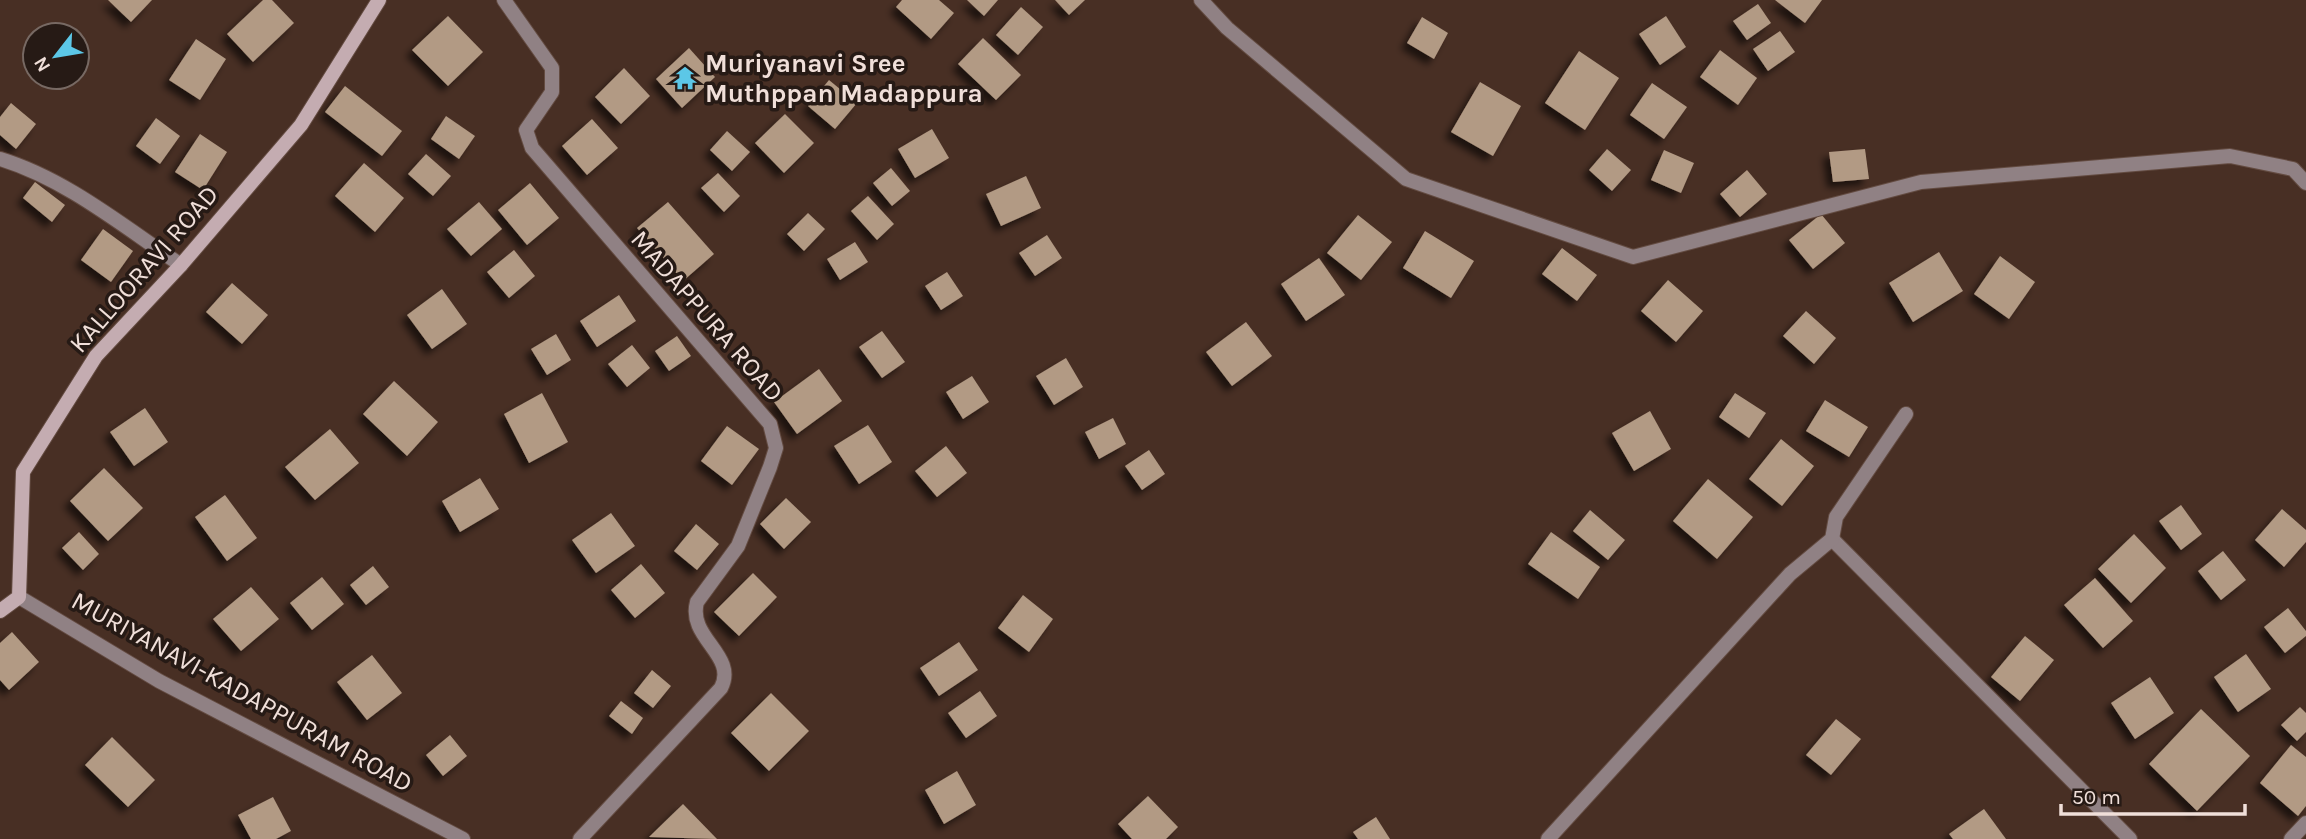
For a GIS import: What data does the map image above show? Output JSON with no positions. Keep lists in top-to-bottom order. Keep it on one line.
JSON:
{"streets":{"main road":["KALLOORAVI ROAD"],"street":["MADAPPURA ROAD","MURIYANAVI-KADAPPURAM ROAD"]},"crossings":[["KALLOORAVI ROAD","MURIYANAVI-KADAPPURAM ROAD"]],"places":{"temple":["Muriyanavi Sree Muthppan Madappura"]},"scale_bar":"50 m","north":"bottom left"}
